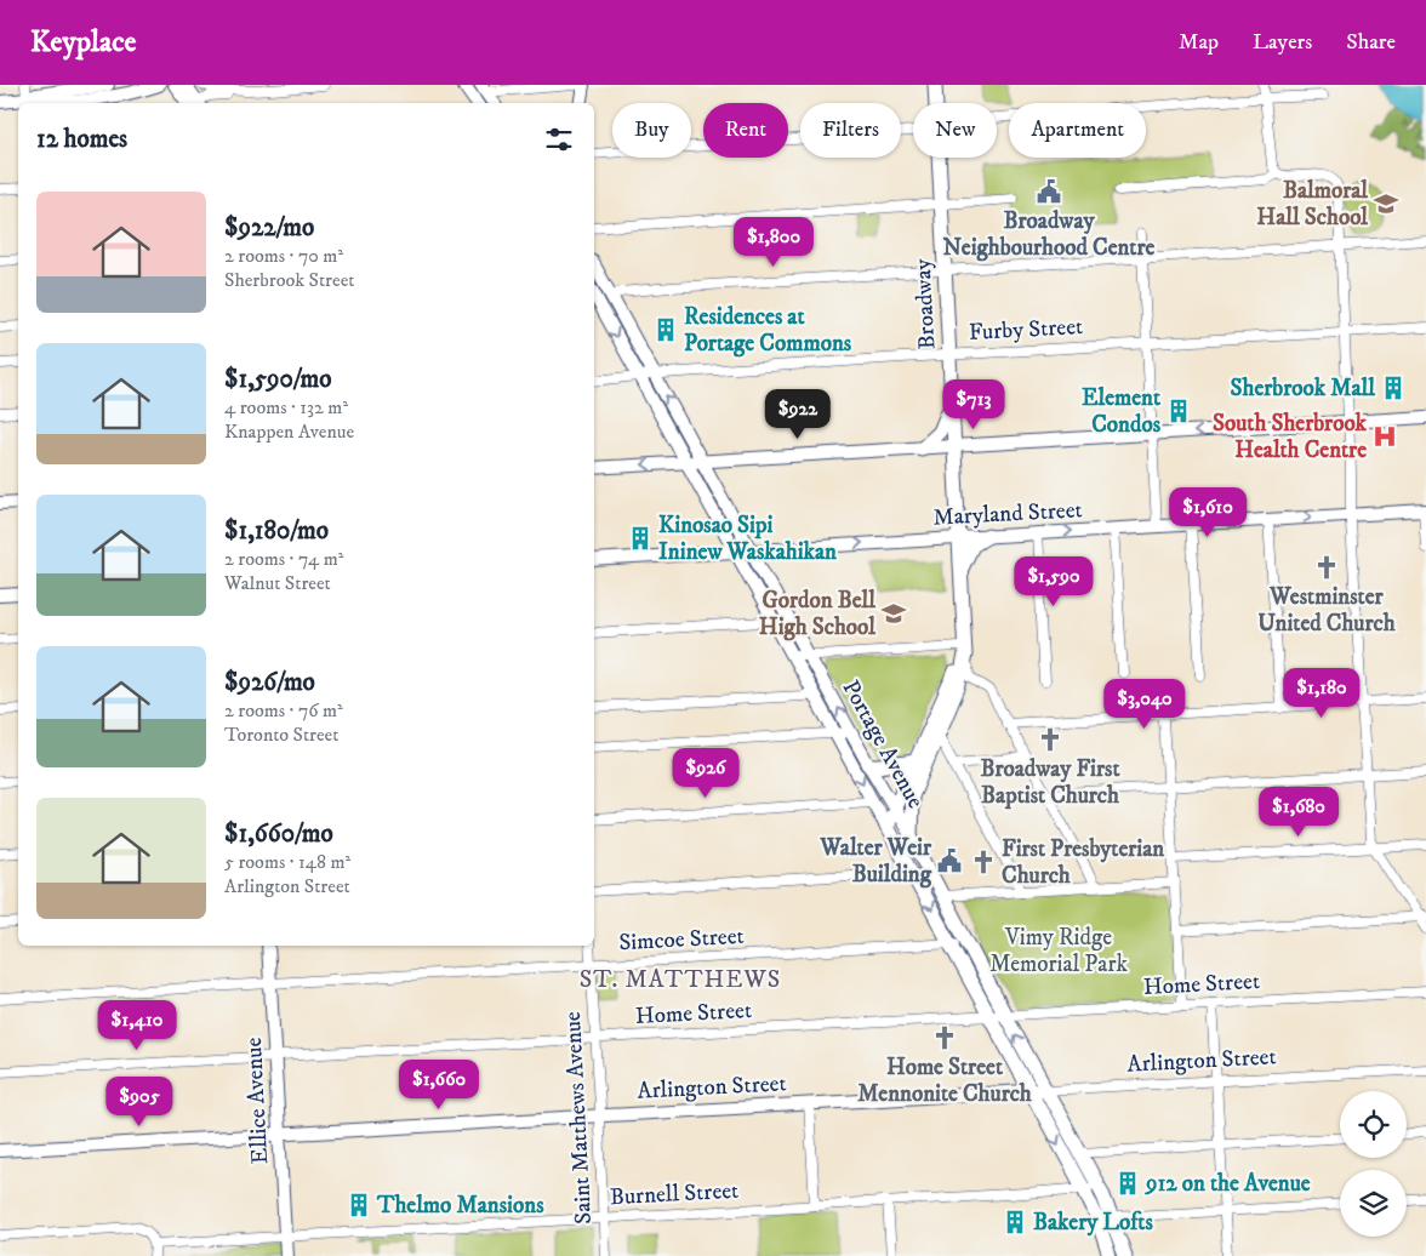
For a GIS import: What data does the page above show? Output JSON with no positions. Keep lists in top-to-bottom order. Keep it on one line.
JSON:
{"streets":{"highway":["Broadway","Portage Avenue"],"main road":["Maryland Street","Arlington Street","Ellice Avenue"],"street":["Furby Street","Simcoe Street","Home Street","Saint Matthews Avenue","Burnell Street"]},"crossings":[["Broadway","Furby Street"],["Broadway","Maryland Street"],["Broadway","Portage Avenue"],["Furby Street","Portage Avenue"],["Maryland Street","Portage Avenue"],["Portage Avenue","Simcoe Street"],["Portage Avenue","Home Street"],["Portage Avenue","Arlington Street"],["Portage Avenue","Burnell Street"],["Simcoe Street","Ellice Avenue"],["Simcoe Street","Saint Matthews Avenue"],["Home Street","Ellice Avenue"],["Home Street","Saint Matthews Avenue"],["Arlington Street","Ellice Avenue"],["Arlington Street","Saint Matthews Avenue"],["Ellice Avenue","Burnell Street"],["Saint Matthews Avenue","Burnell Street"]],"districts":["ST. MATTHEWS"],"parks":["Vimy Ridge Memorial Park"],"places":{"public building":["Broadway Neighbourhood Centre","Walter Weir Building"],"school or university":["Balmoral Hall School","Gordon Bell High School"],"building":["Residences at Portage Commons","Sherbrook Mall","Element Condos","Kinosao Sipi Ininew Waskahikan","912 on the Avenue","Thelmo Mansions","Bakery Lofts"],"hospital":["South Sherbrook Health Centre"],"church":["Westminster United Church","Broadway First Baptist Church","First Presbyterian Church","Home Street Mennonite Church"]},"page":{"header":"Keyplace","nav":["Map","Layers","Share"],"chip":["Buy","Rent","Filters","New","Apartment"],"heading":"12 homes","list":[{"name":"$922/mo","note":"2 rooms · 70 m² · Sherbrook Street"},{"name":"$1,590/mo","note":"4 rooms · 132 m² · Knappen Avenue"},{"name":"$1,180/mo","note":"2 rooms · 74 m² · Walnut Street"},{"name":"$926/mo","note":"2 rooms · 76 m² · Toronto Street"},{"name":"$1,660/mo","note":"5 rooms · 148 m² · Arlington Street"}],"price":["$1,800","$713","$922","$1,610","$1,590","$1,180","$3,040","$926","$1,680","$1,410","$1,660","$905"]}}
